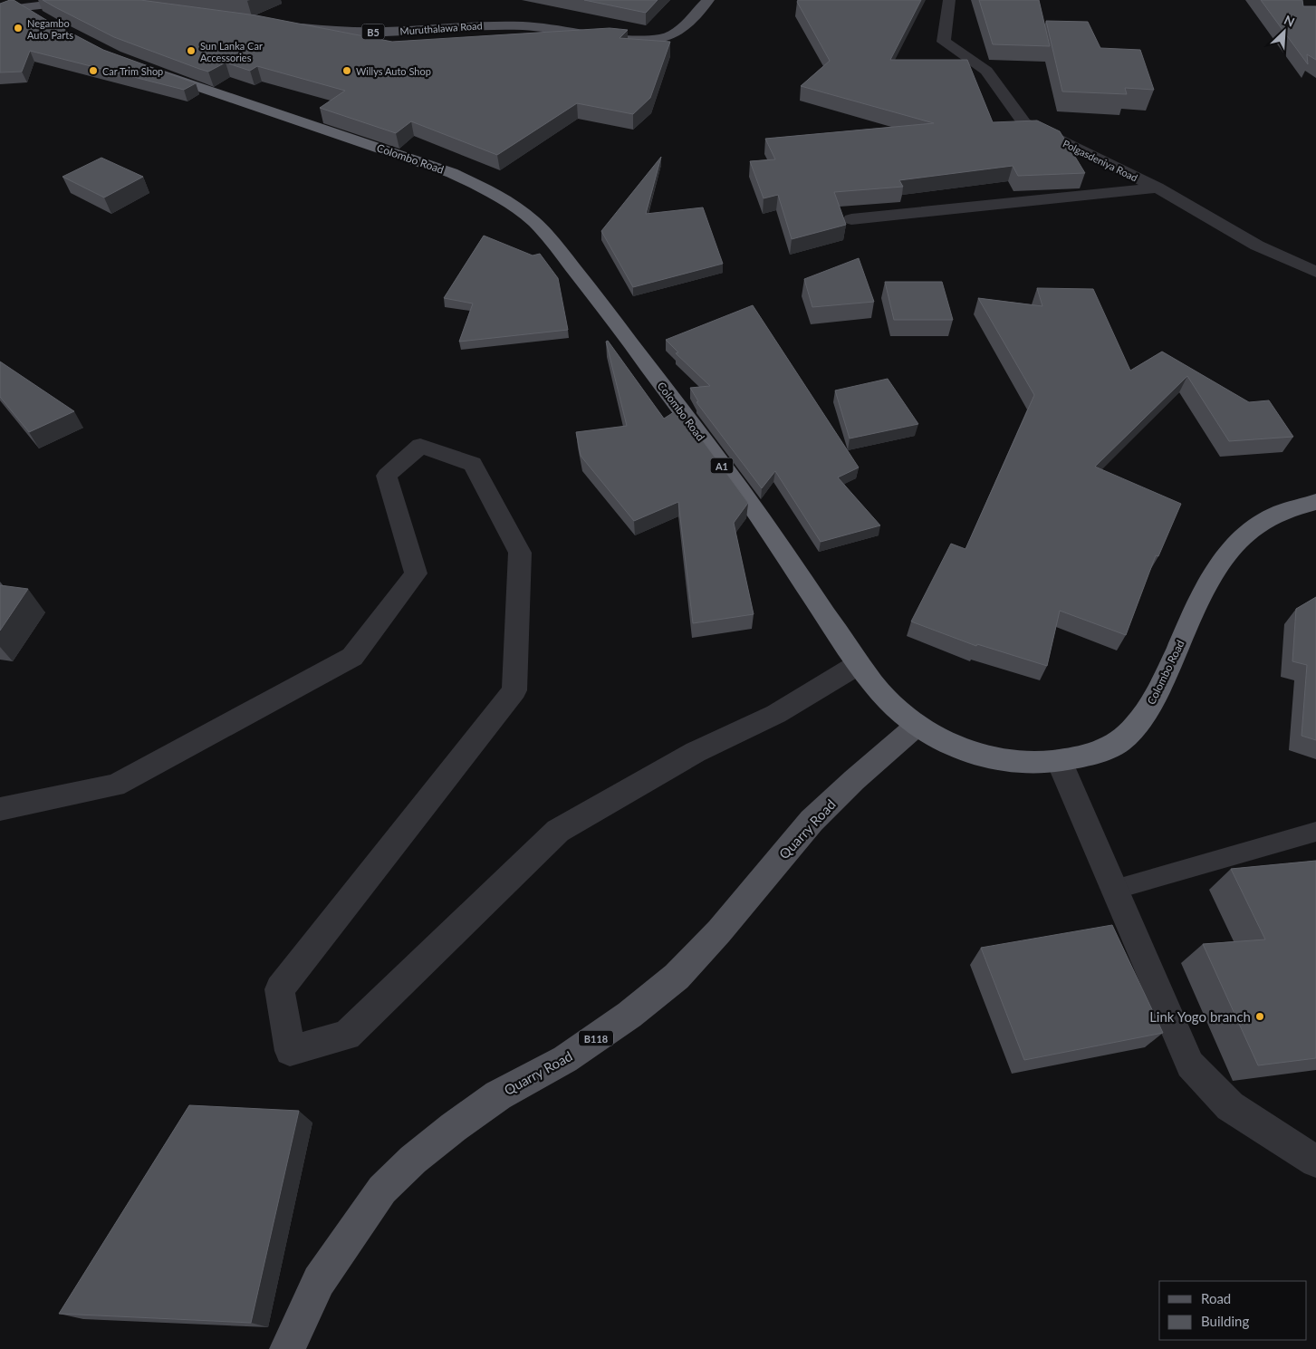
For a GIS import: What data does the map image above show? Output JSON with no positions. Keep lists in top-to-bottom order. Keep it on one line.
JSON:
{"streets":{"highway":["Colombo Road","A1"],"main road":["Muruthalawa Road","B5","Quarry Road","B118"],"street":["Polgasdeniya Road"]},"crossings":[["Colombo Road","Quarry Road"]],"places":["Negambo Auto Parts","Sun Lanka Car Accessories","Car Trim Shop","Willys Auto Shop","Link Yogo branch"],"legend":["Road","Building"],"north":"top right"}
